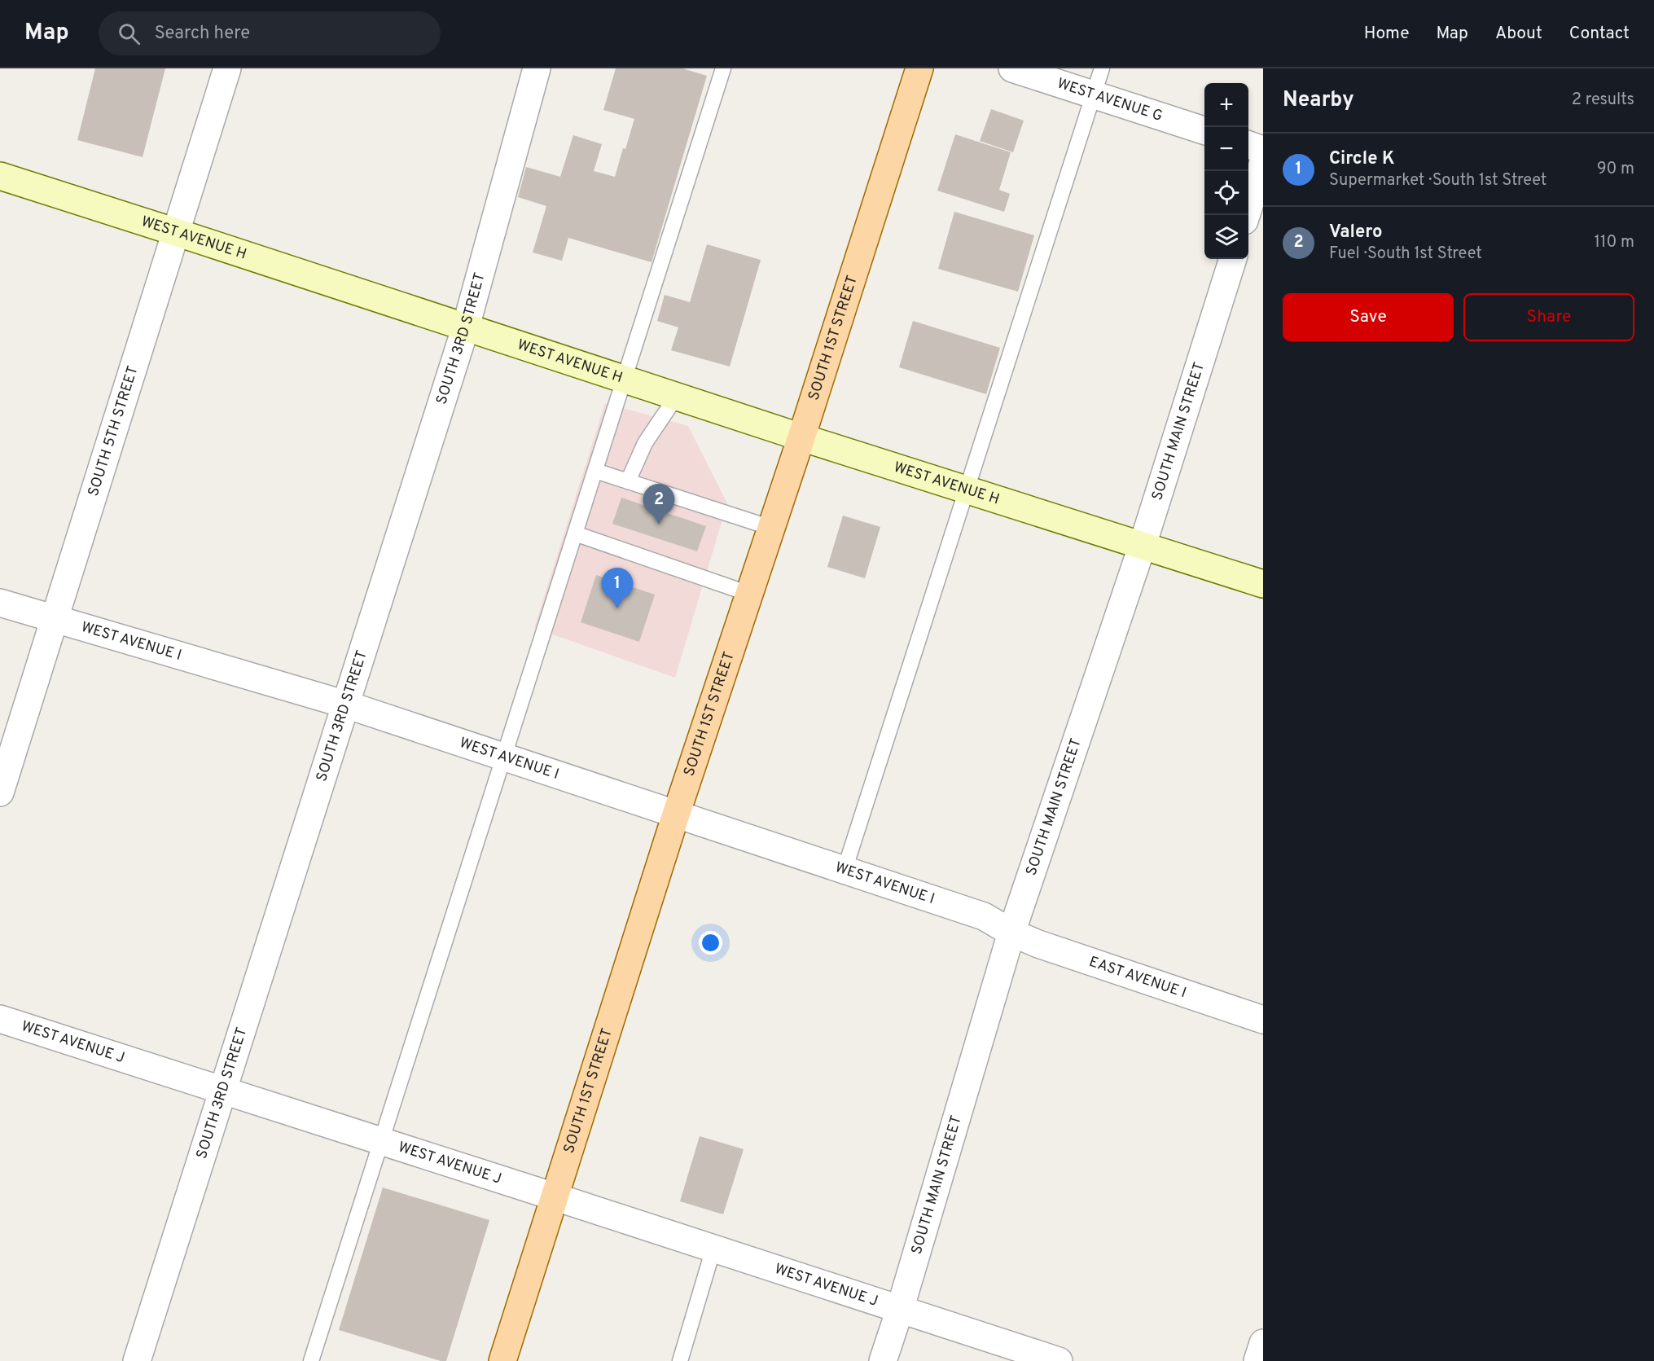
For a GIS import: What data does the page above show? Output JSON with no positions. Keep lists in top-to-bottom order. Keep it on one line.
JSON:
{"streets":{"main road":["WEST AVENUE H","SOUTH 1ST STREET"],"street":["WEST AVENUE G","SOUTH 3RD STREET","SOUTH 5TH STREET","SOUTH MAIN STREET","WEST AVENUE I","EAST AVENUE I","WEST AVENUE J"]},"crossings":[["WEST AVENUE H","SOUTH 1ST STREET"],["WEST AVENUE H","SOUTH 3RD STREET"],["WEST AVENUE H","SOUTH 5TH STREET"],["WEST AVENUE H","SOUTH MAIN STREET"],["SOUTH 1ST STREET","WEST AVENUE I"],["SOUTH 1ST STREET","WEST AVENUE J"],["SOUTH 3RD STREET","WEST AVENUE I"],["SOUTH 3RD STREET","WEST AVENUE J"],["SOUTH 5TH STREET","WEST AVENUE I"],["SOUTH MAIN STREET","WEST AVENUE I"],["SOUTH MAIN STREET","EAST AVENUE I"],["SOUTH MAIN STREET","WEST AVENUE J"],["WEST AVENUE I","EAST AVENUE I"]],"page":{"header":"Map","search":"Search here","nav":["Home","Map","About","Contact"],"heading":["Nearby","2 results"],"map_buttons":["+","−"],"list":[{"mark":"1","name":"Circle K","note":"Supermarket · South 1st Street","value":"90 m"},{"mark":"2","name":"Valero","note":"Fuel · South 1st Street","value":"110 m"}],"buttons":["Save","Share"],"pins":["2","1"]}}
